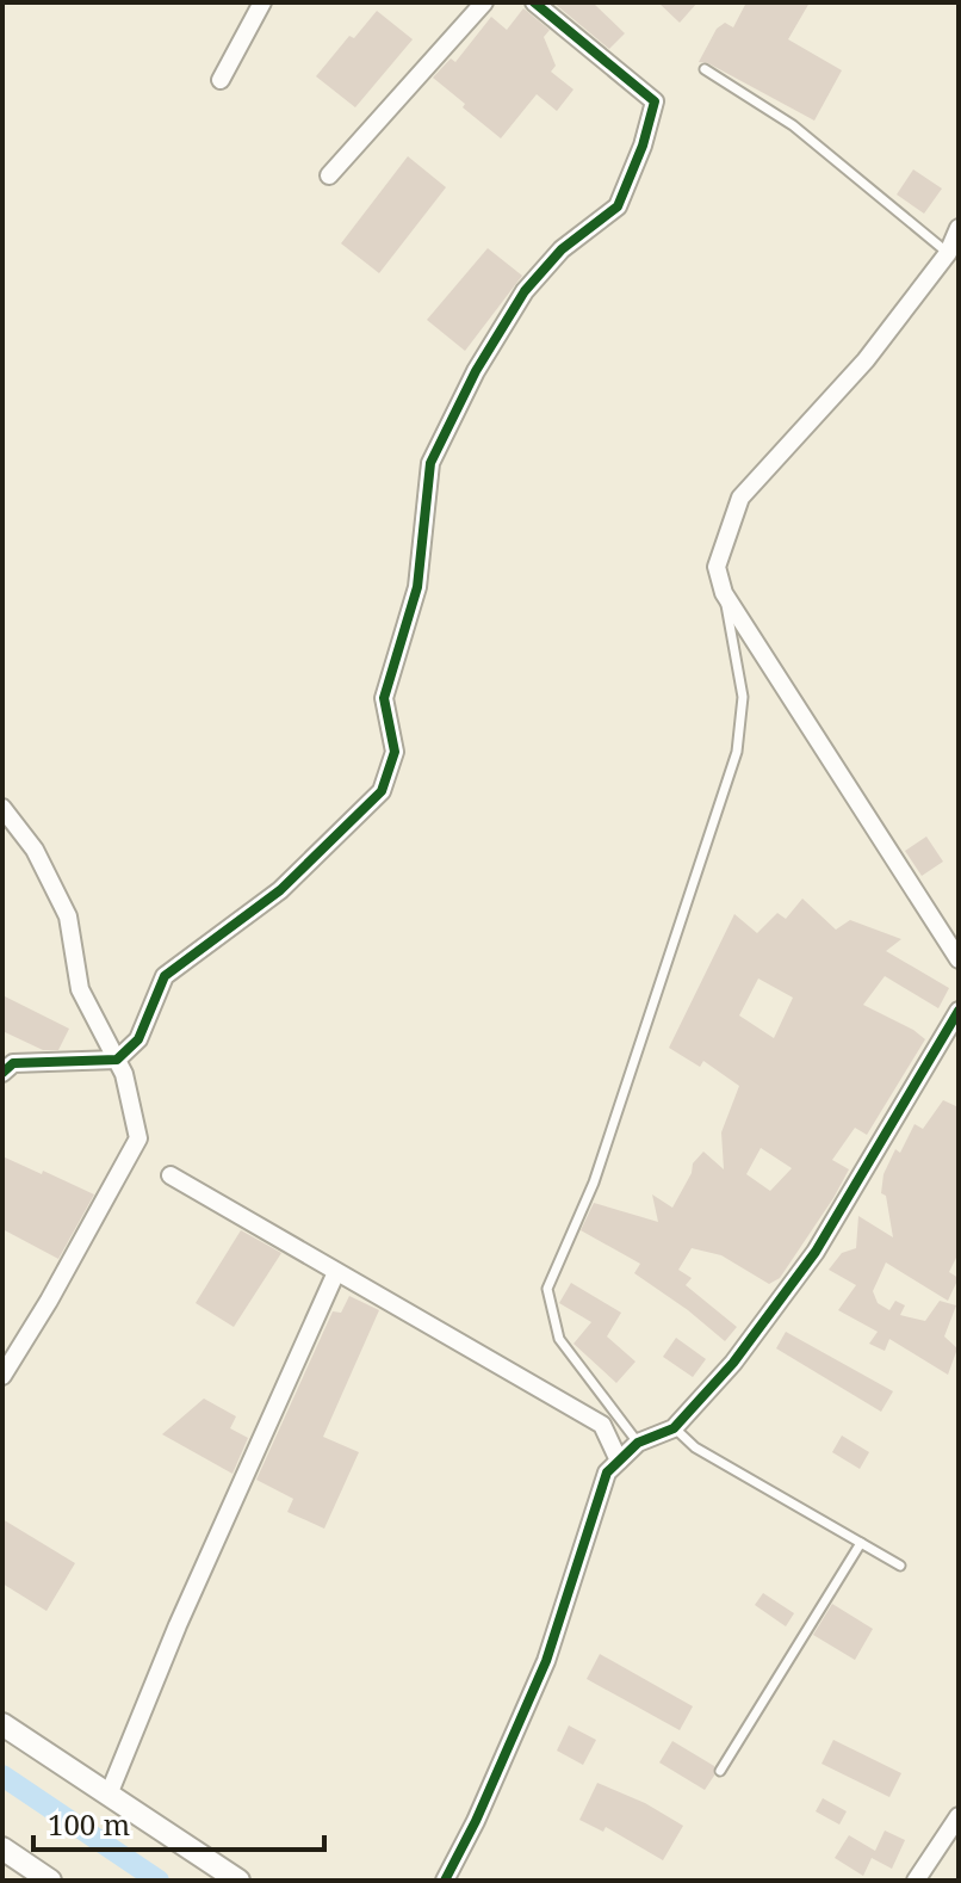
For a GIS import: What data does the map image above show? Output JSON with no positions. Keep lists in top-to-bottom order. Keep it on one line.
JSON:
{"scale_bar":"100 m"}
